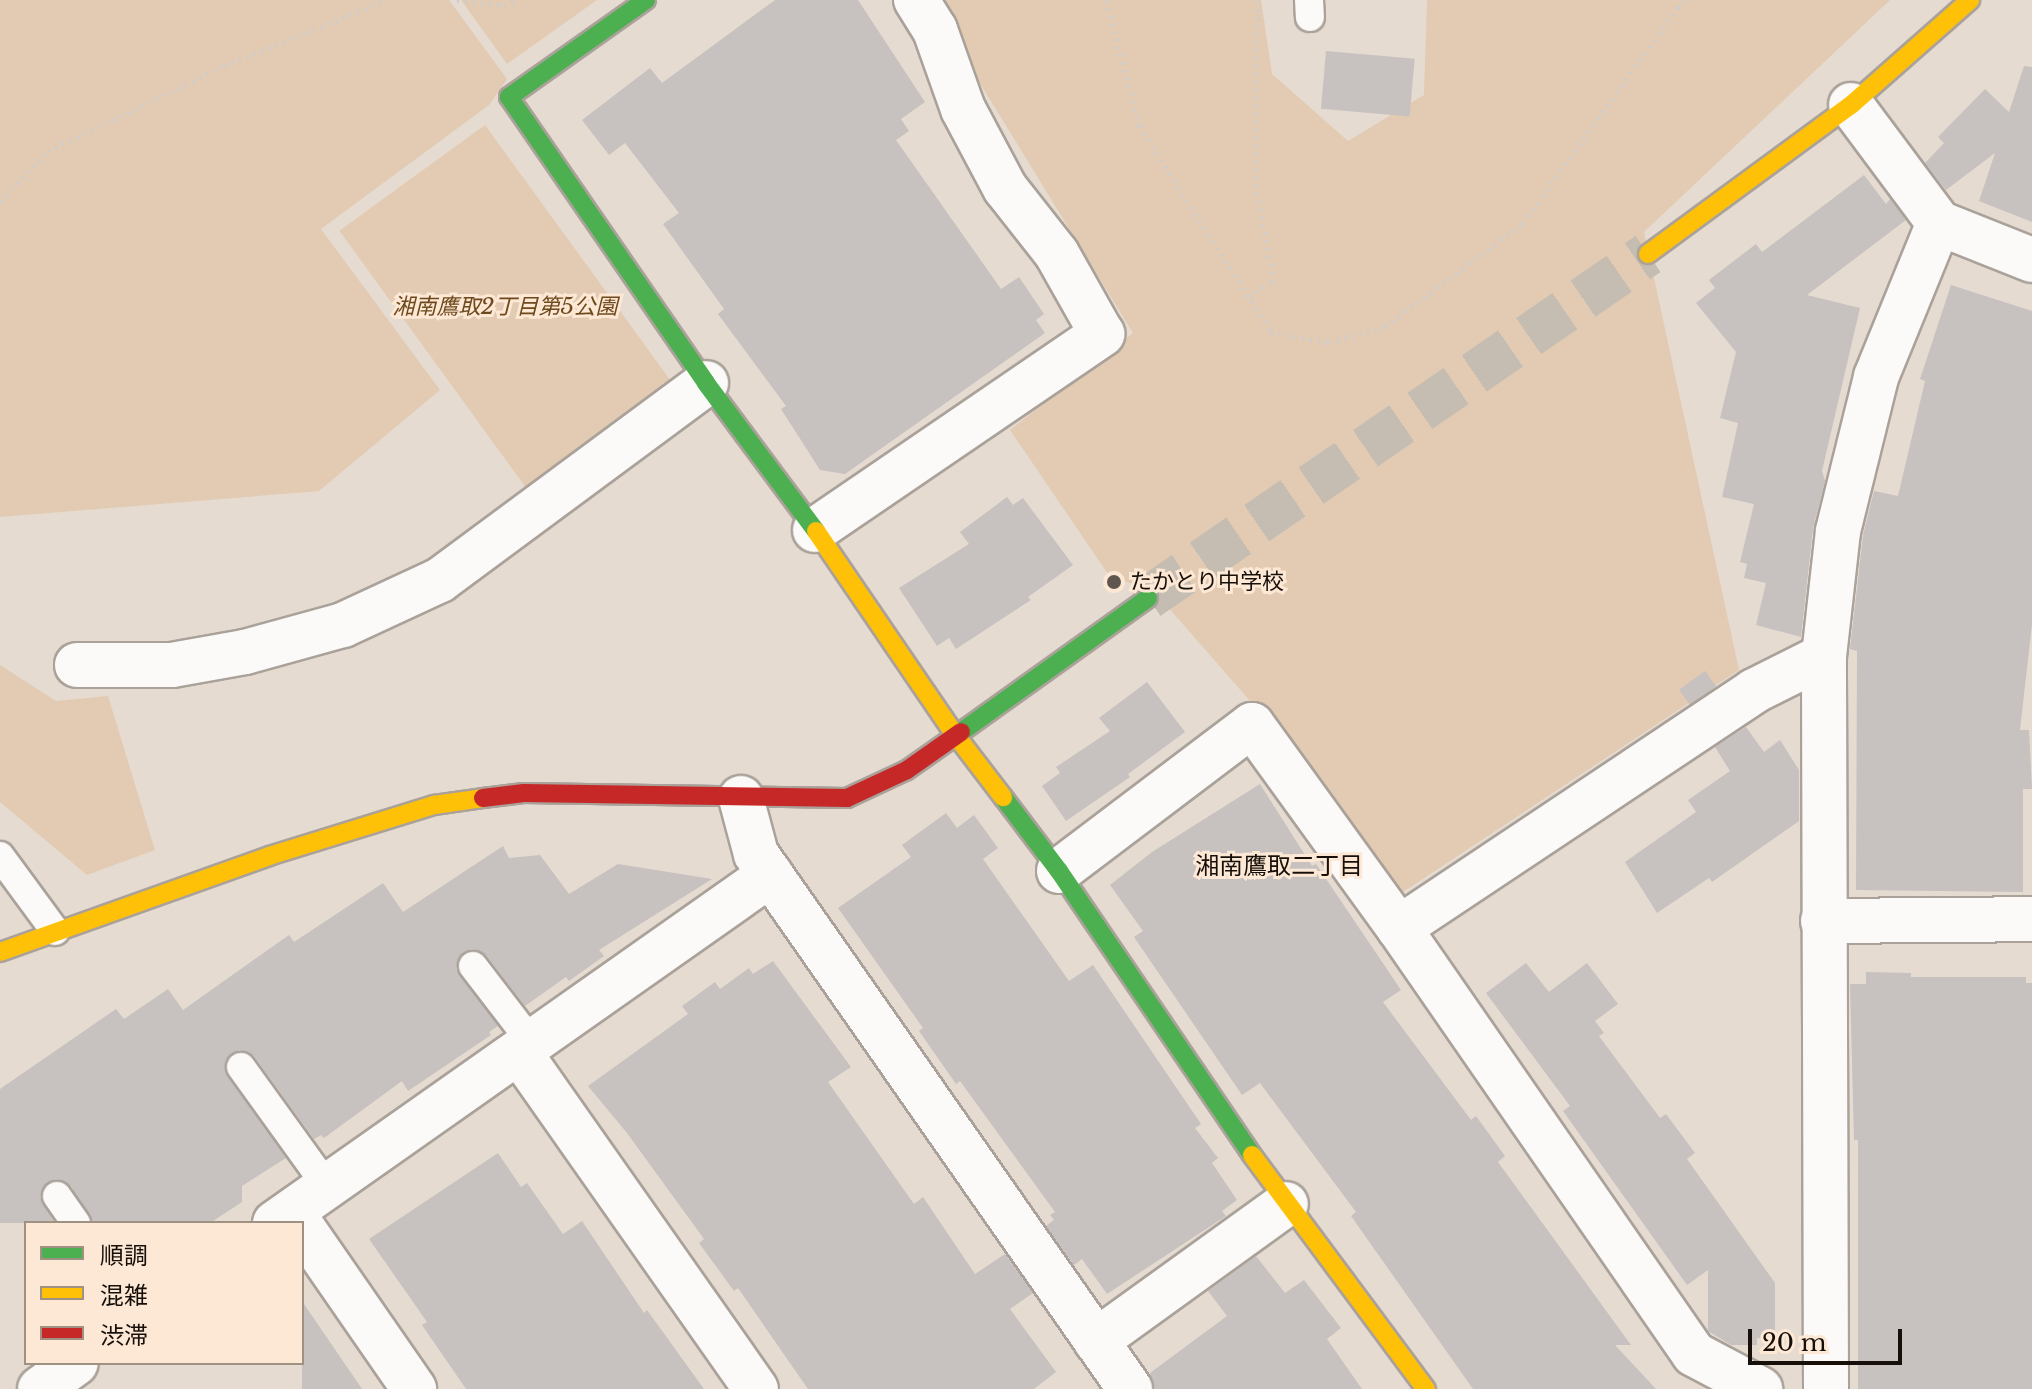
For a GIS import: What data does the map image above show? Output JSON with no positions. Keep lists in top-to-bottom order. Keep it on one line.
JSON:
{"districts":["湘南鷹取二丁目"],"parks":["湘南鷹取2丁目第5公園"],"places":["たかとり中学校"],"legend":["順調","混雑","渋滞"],"scale_bar":"20 m"}
